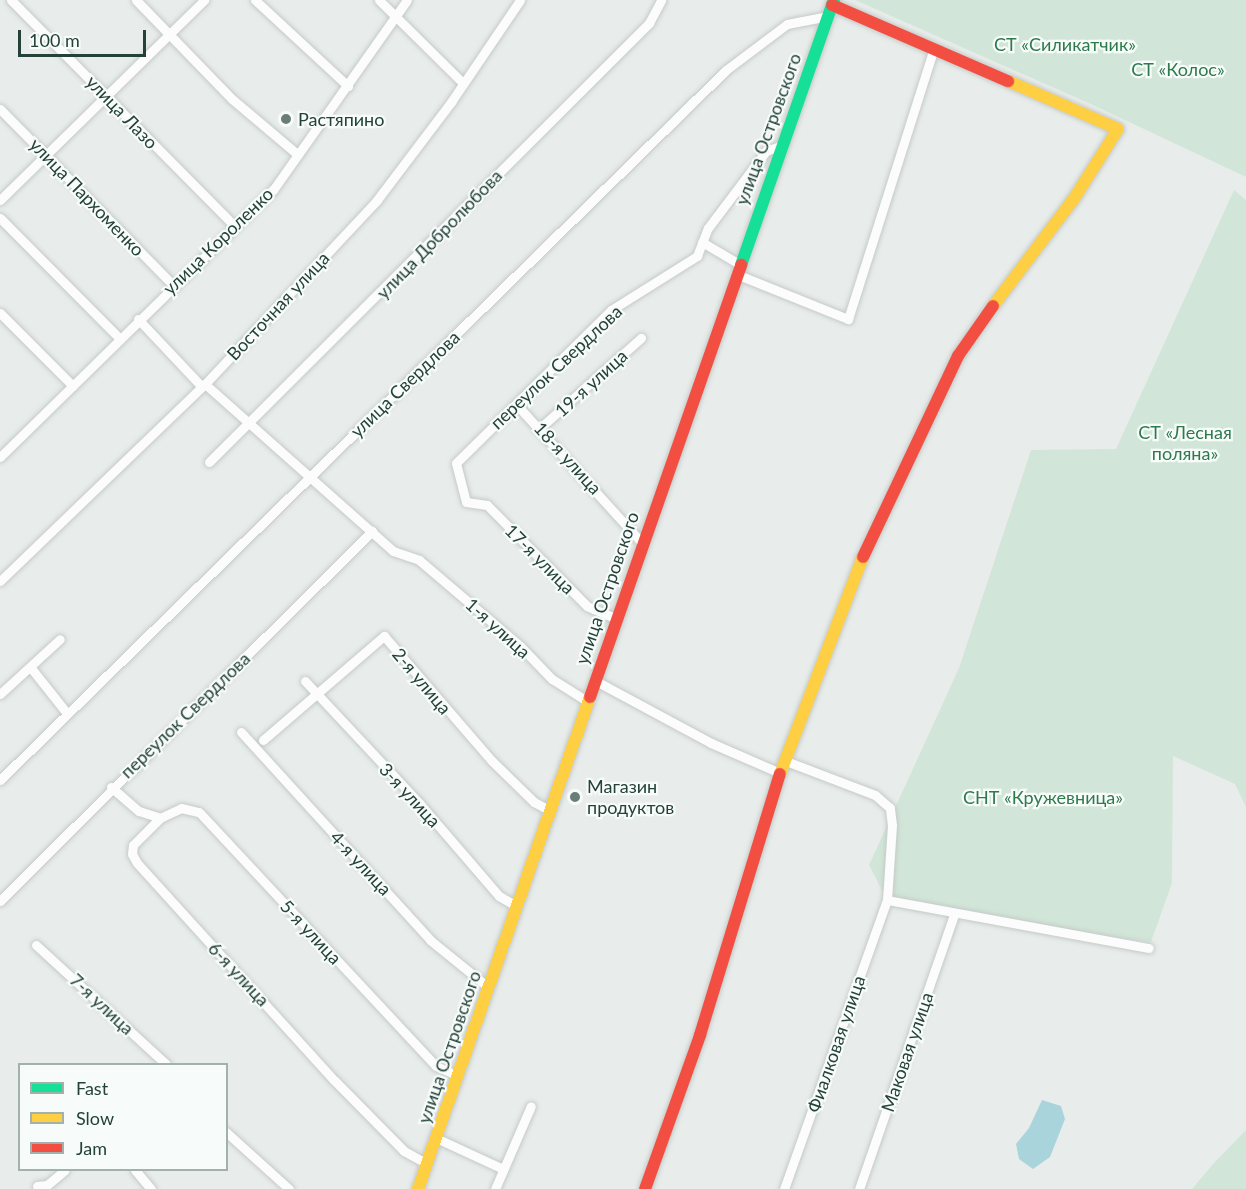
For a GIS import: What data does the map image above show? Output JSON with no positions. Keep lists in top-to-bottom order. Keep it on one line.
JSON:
{"streets":{"street":["улица Лазо","улица Островского","улица Пархоменко","улица Добролюбова","улица Короленко","Восточная улица","переулок Свердлова","19-я улица","улица Свердлова","18-я улица","17-я улица","1-я улица","2-я улица","3-я улица","4-я улица","5-я улица","6-я улица","7-я улица","Фиалковая улица","Маковая улица"]},"crossings":[["улица Лазо","улица Короленко"],["улица Островского","переулок Свердлова"],["улица Островского","улица Свердлова"],["улица Островского","18-я улица"],["улица Островского","17-я улица"],["улица Островского","1-я улица"],["улица Островского","2-я улица"],["улица Островского","3-я улица"],["улица Островского","4-я улица"],["улица Островского","5-я улица"],["улица Островского","6-я улица"],["улица Пархоменко","улица Короленко"],["улица Добролюбова","1-я улица"],["улица Короленко","1-я улица"],["Восточная улица","1-я улица"],["переулок Свердлова","18-я улица"],["переулок Свердлова","17-я улица"],["переулок Свердлова","1-я улица"],["19-я улица","18-я улица"],["улица Свердлова","1-я улица"],["2-я улица","3-я улица"],["5-я улица","6-я улица"]],"parks":["СТ «Силикатчик»","СТ «Колос»","СТ «Лесная поляна»","СНТ «Кружевница»"],"places":["Растяпино","Магазин продуктов"],"legend":["Fast","Slow","Jam"],"scale_bar":"100 m"}
